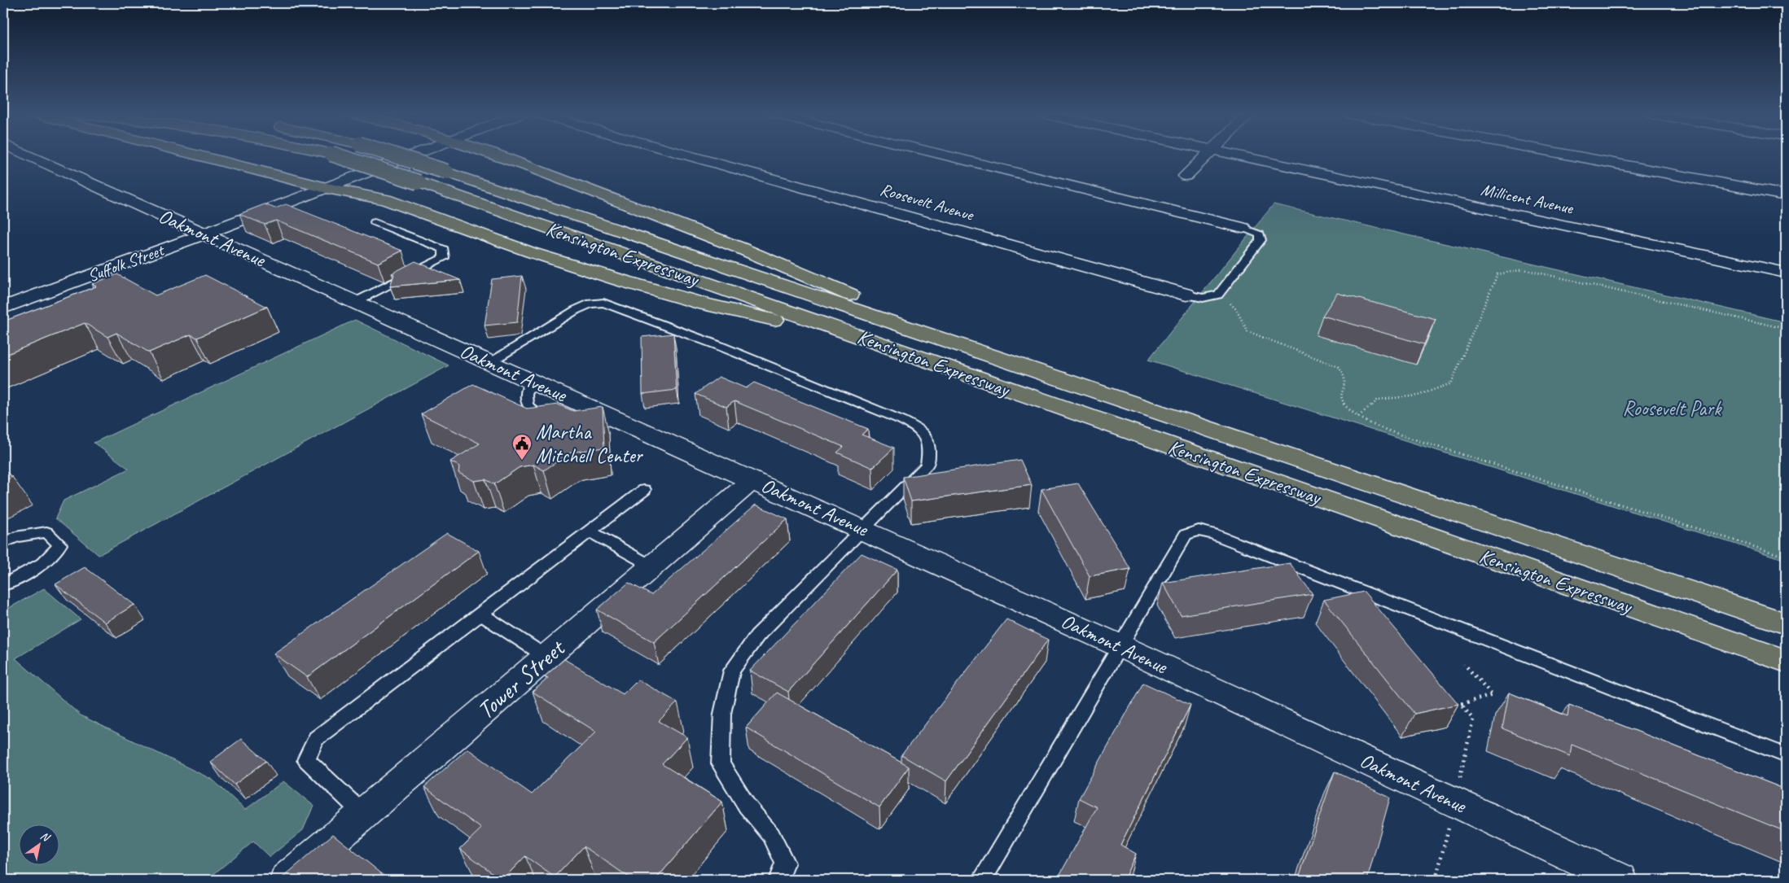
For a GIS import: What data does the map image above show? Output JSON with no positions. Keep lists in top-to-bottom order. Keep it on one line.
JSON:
{"streets":{"highway":["Kensington Expressway"],"street":["Millicent Avenue","Roosevelt Avenue","Oakmont Avenue","Suffolk Street","Tower Street"]},"crossings":[["Oakmont Avenue","Suffolk Street"],["Oakmont Avenue","Tower Street"]],"parks":["Roosevelt Park"],"places":{"public building":["Martha Mitchell Center"]},"north":"top right"}
